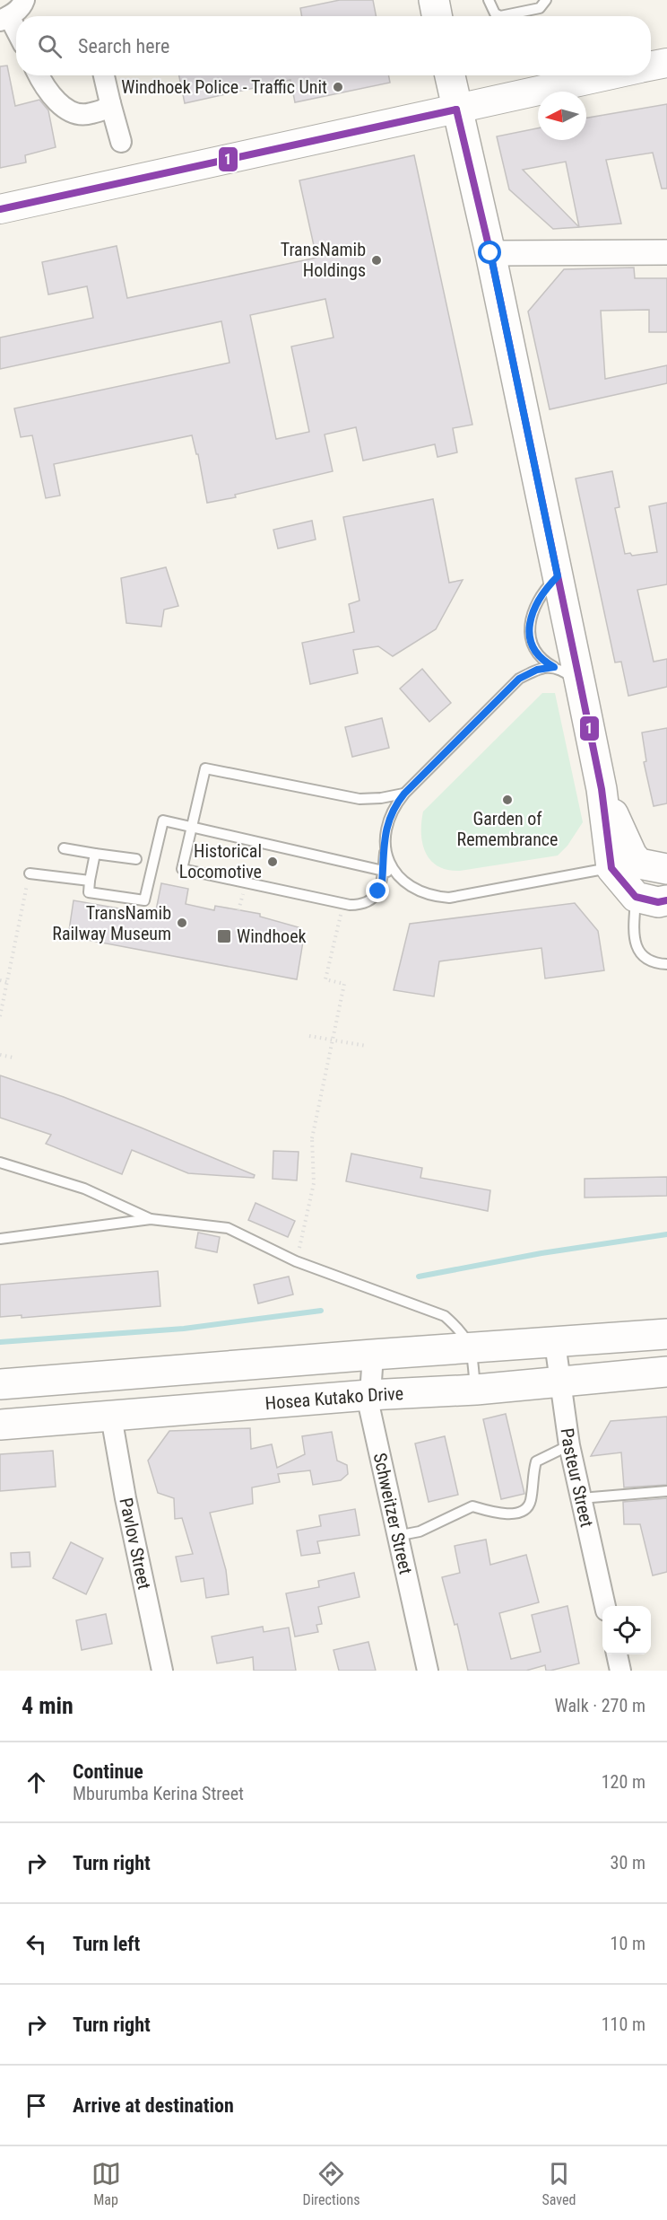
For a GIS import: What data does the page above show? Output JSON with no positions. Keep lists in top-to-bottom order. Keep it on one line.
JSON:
{"streets":{"main road":["Hosea Kutako Drive"],"street":["Pasteur Street","Schweitzer Street","Pavlov Street"]},"crossings":[["Hosea Kutako Drive","Pasteur Street"],["Hosea Kutako Drive","Schweitzer Street"],["Hosea Kutako Drive","Pavlov Street"]],"places":{"other":["Windhoek Police - Traffic Unit","TransNamib Holdings","Garden of Remembrance","Historical Locomotive","TransNamib Railway Museum"],"transit":["Windhoek"]},"lines":["transit line 1"],"north":"left","page":{"search":"Search here","heading":["4 min","Walk · 270 m"],"list":[["Continue","Mburumba Kerina Street","120 m"],["Turn right","30 m"],["Turn left","10 m"],["Turn right","110 m"],"Arrive at destination"],"nav":["Map","Directions","Saved"]}}
